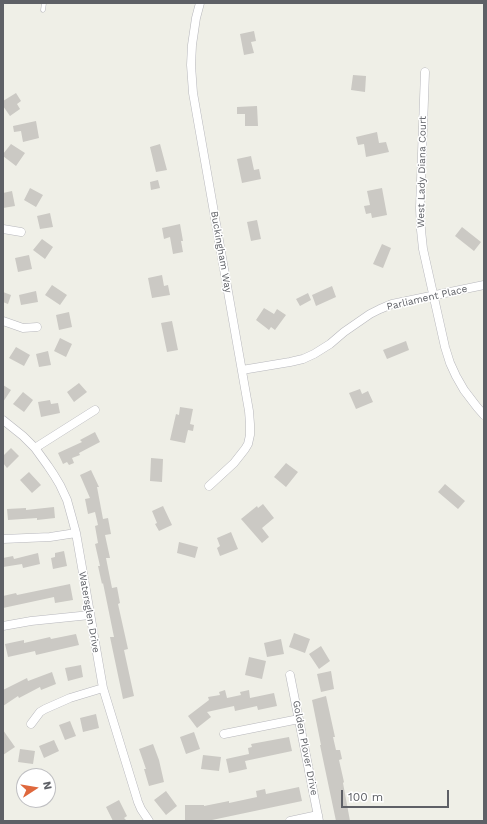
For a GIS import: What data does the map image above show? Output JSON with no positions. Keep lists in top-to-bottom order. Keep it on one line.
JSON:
{"streets":{"street":["West Lady Diana Court","Buckingham Way","Parliament Place","Watersglen Drive","Golden Plover Drive"]},"crossings":[["West Lady Diana Court","Parliament Place"],["Buckingham Way","Parliament Place"]],"scale_bar":"100 m","north":"right"}
